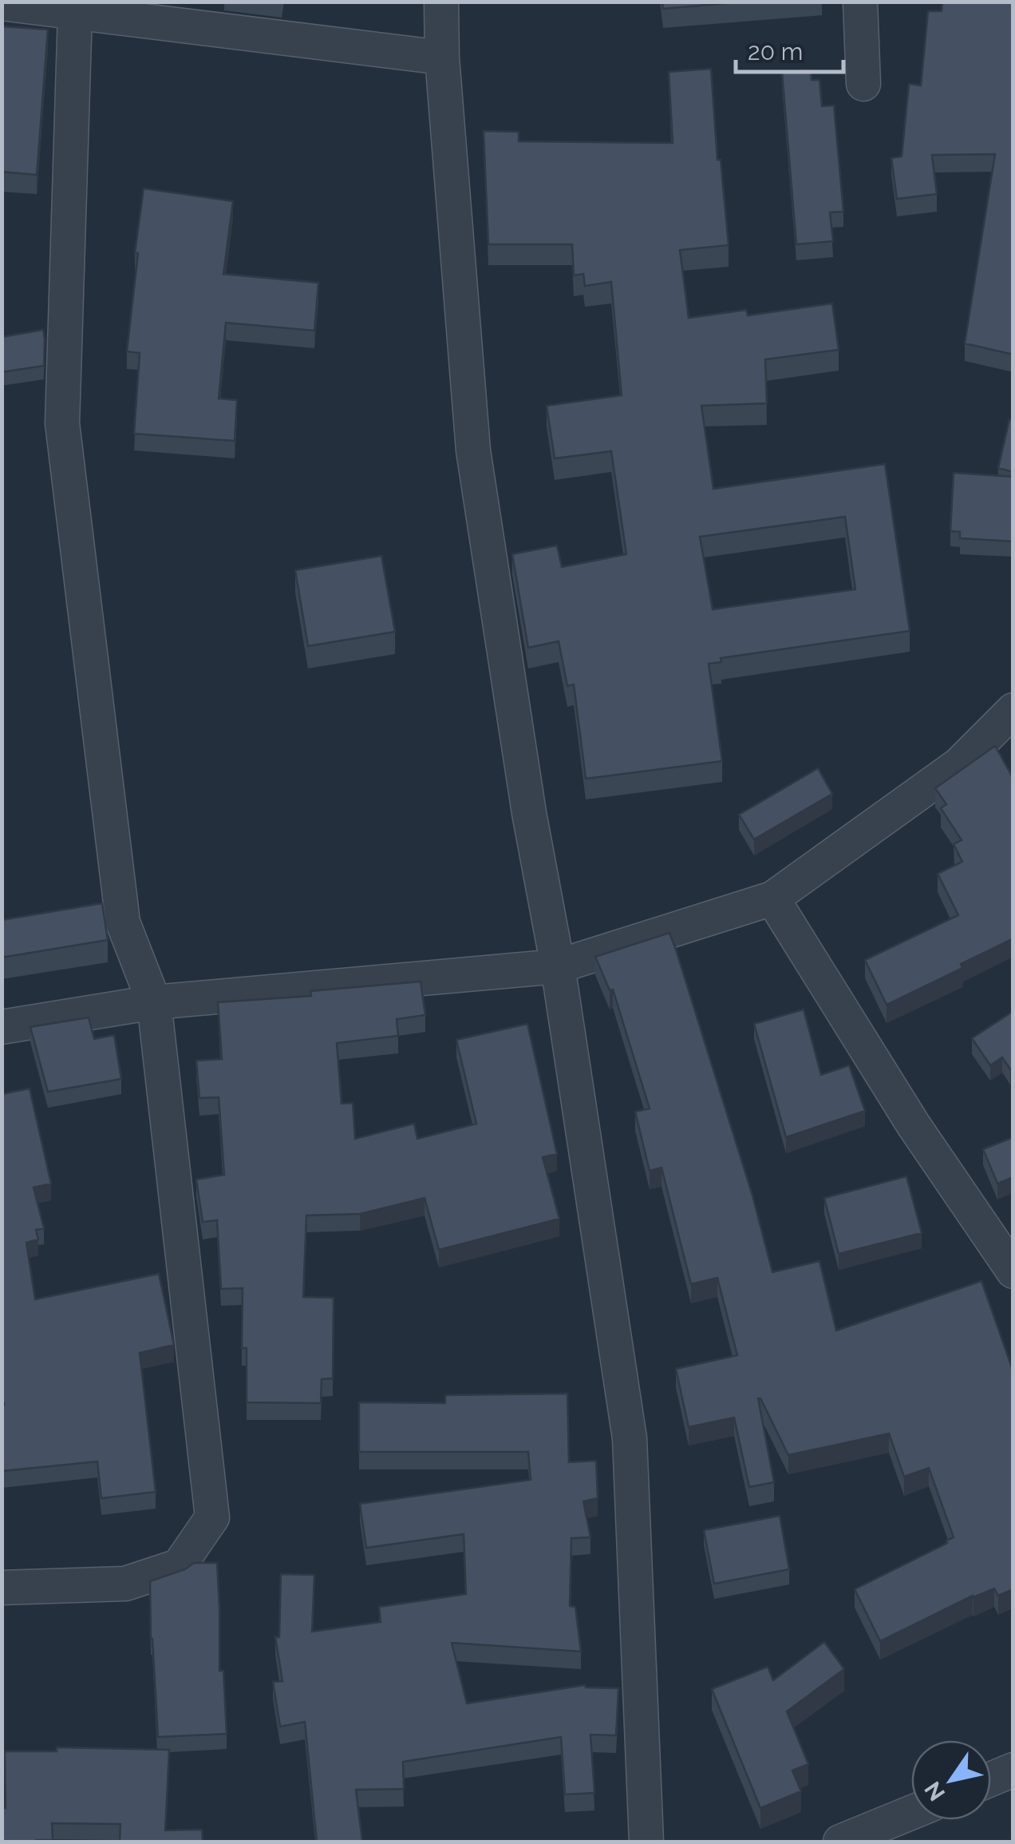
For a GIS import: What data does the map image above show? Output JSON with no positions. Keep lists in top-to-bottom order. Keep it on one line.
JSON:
{"scale_bar":"20 m","north":"bottom left"}
